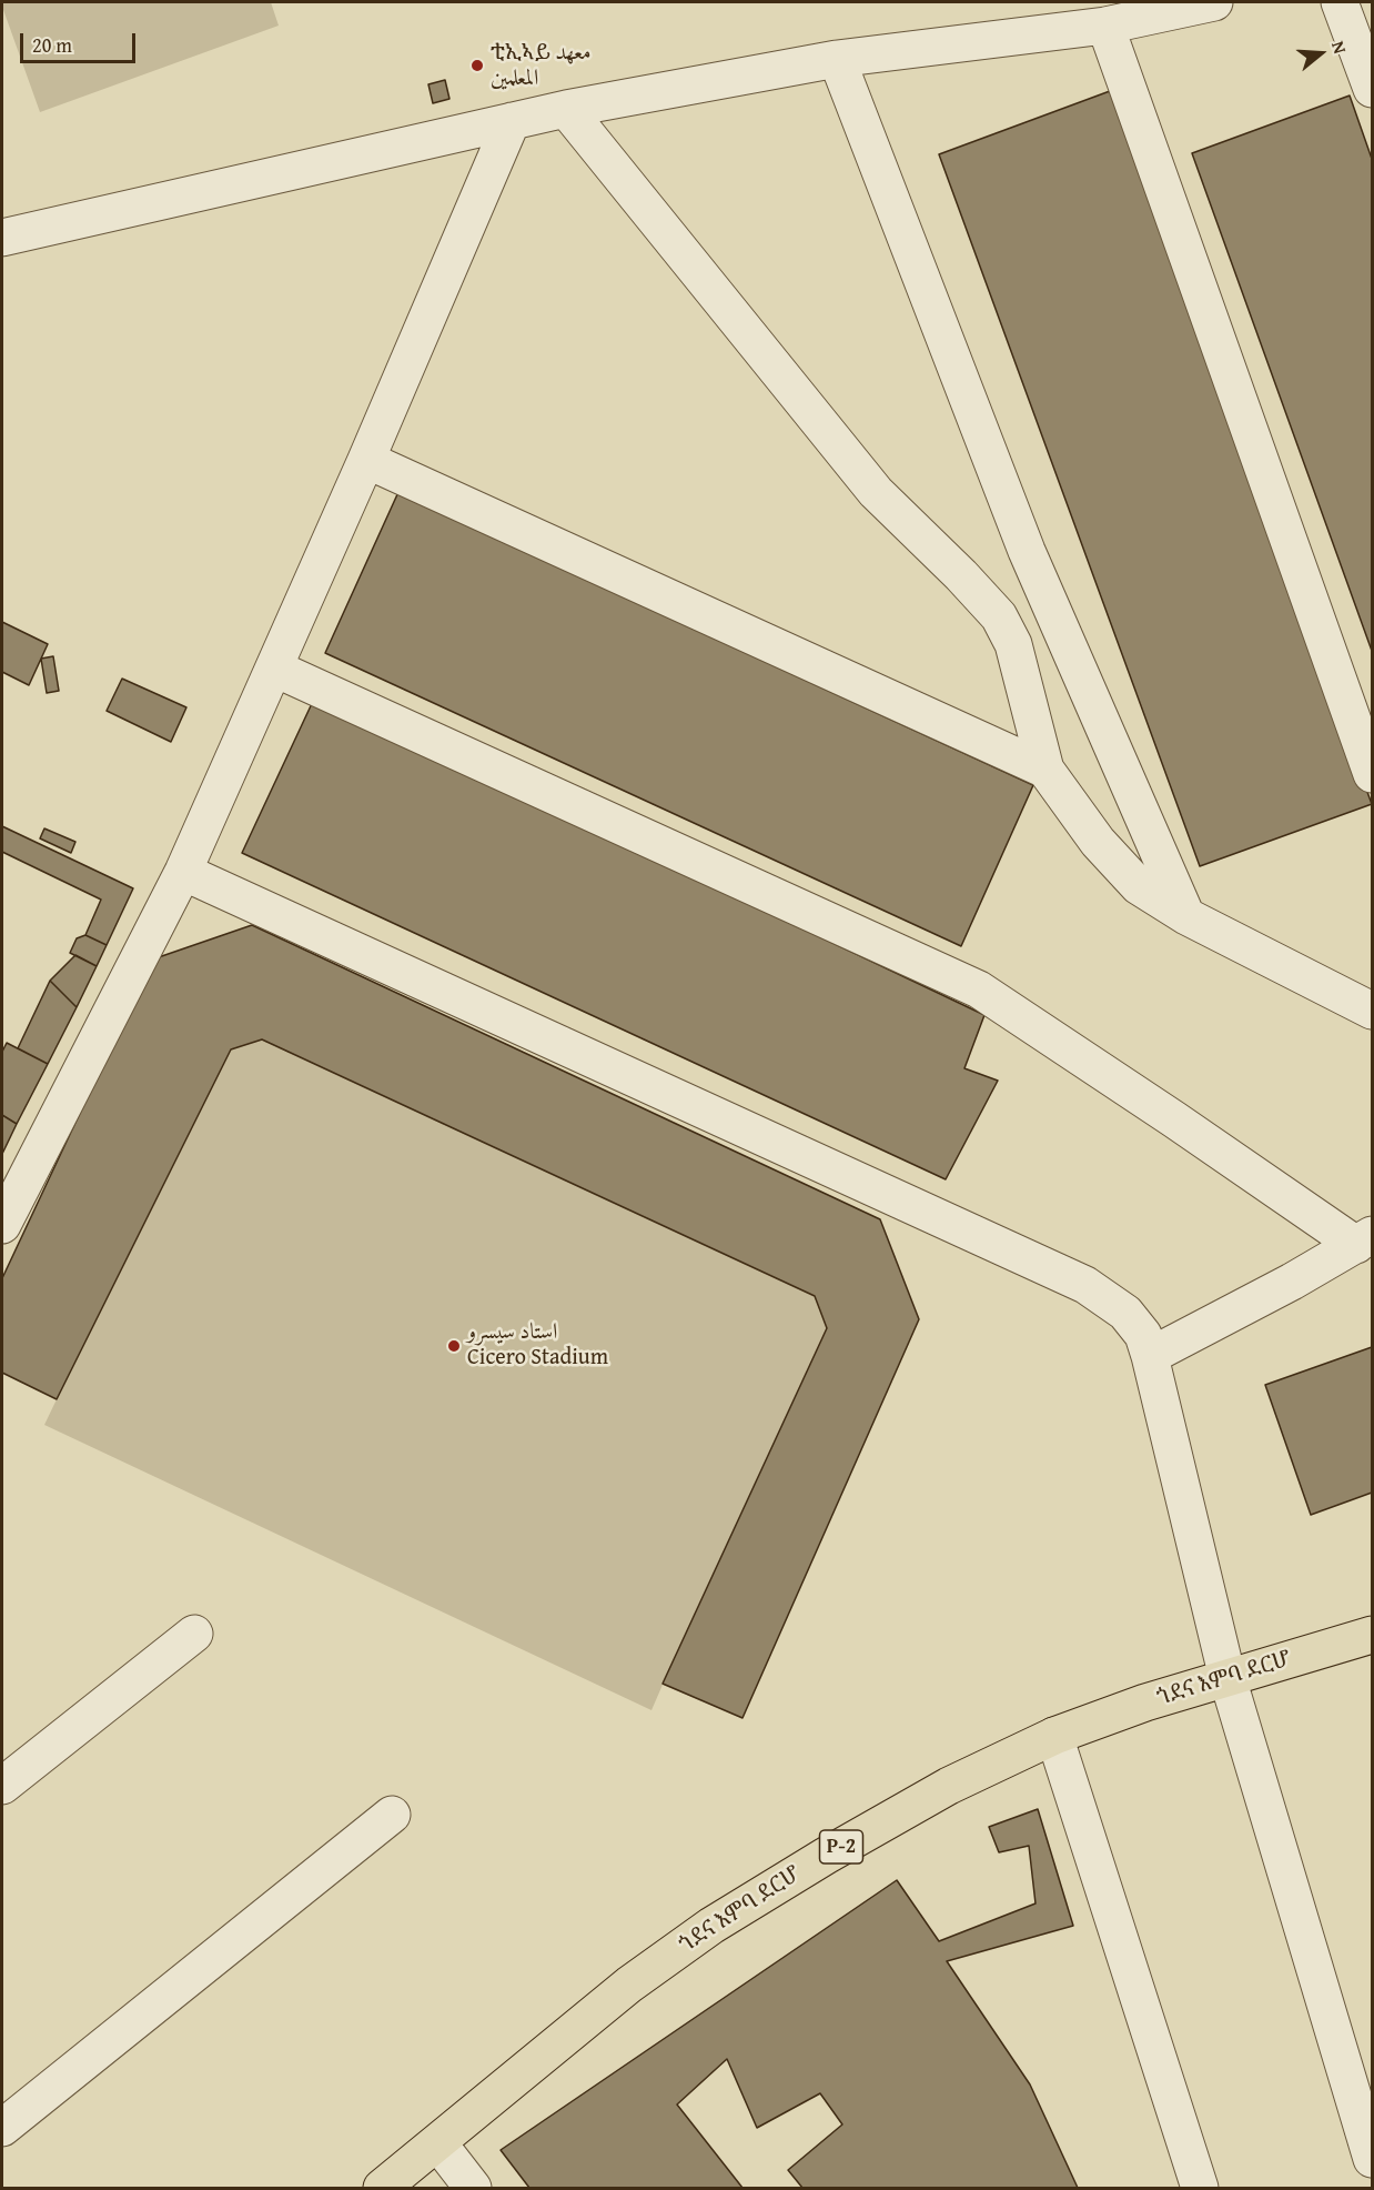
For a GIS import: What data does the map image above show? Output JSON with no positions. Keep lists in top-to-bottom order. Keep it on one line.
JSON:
{"streets":{"highway":["ጎደና እምባ ደርሆ","P-2"]},"places":["ቲኢኣይ معهد المعلمين","استاد سيسرو Cicero Stadium"],"scale_bar":"20 m","north":"right"}
